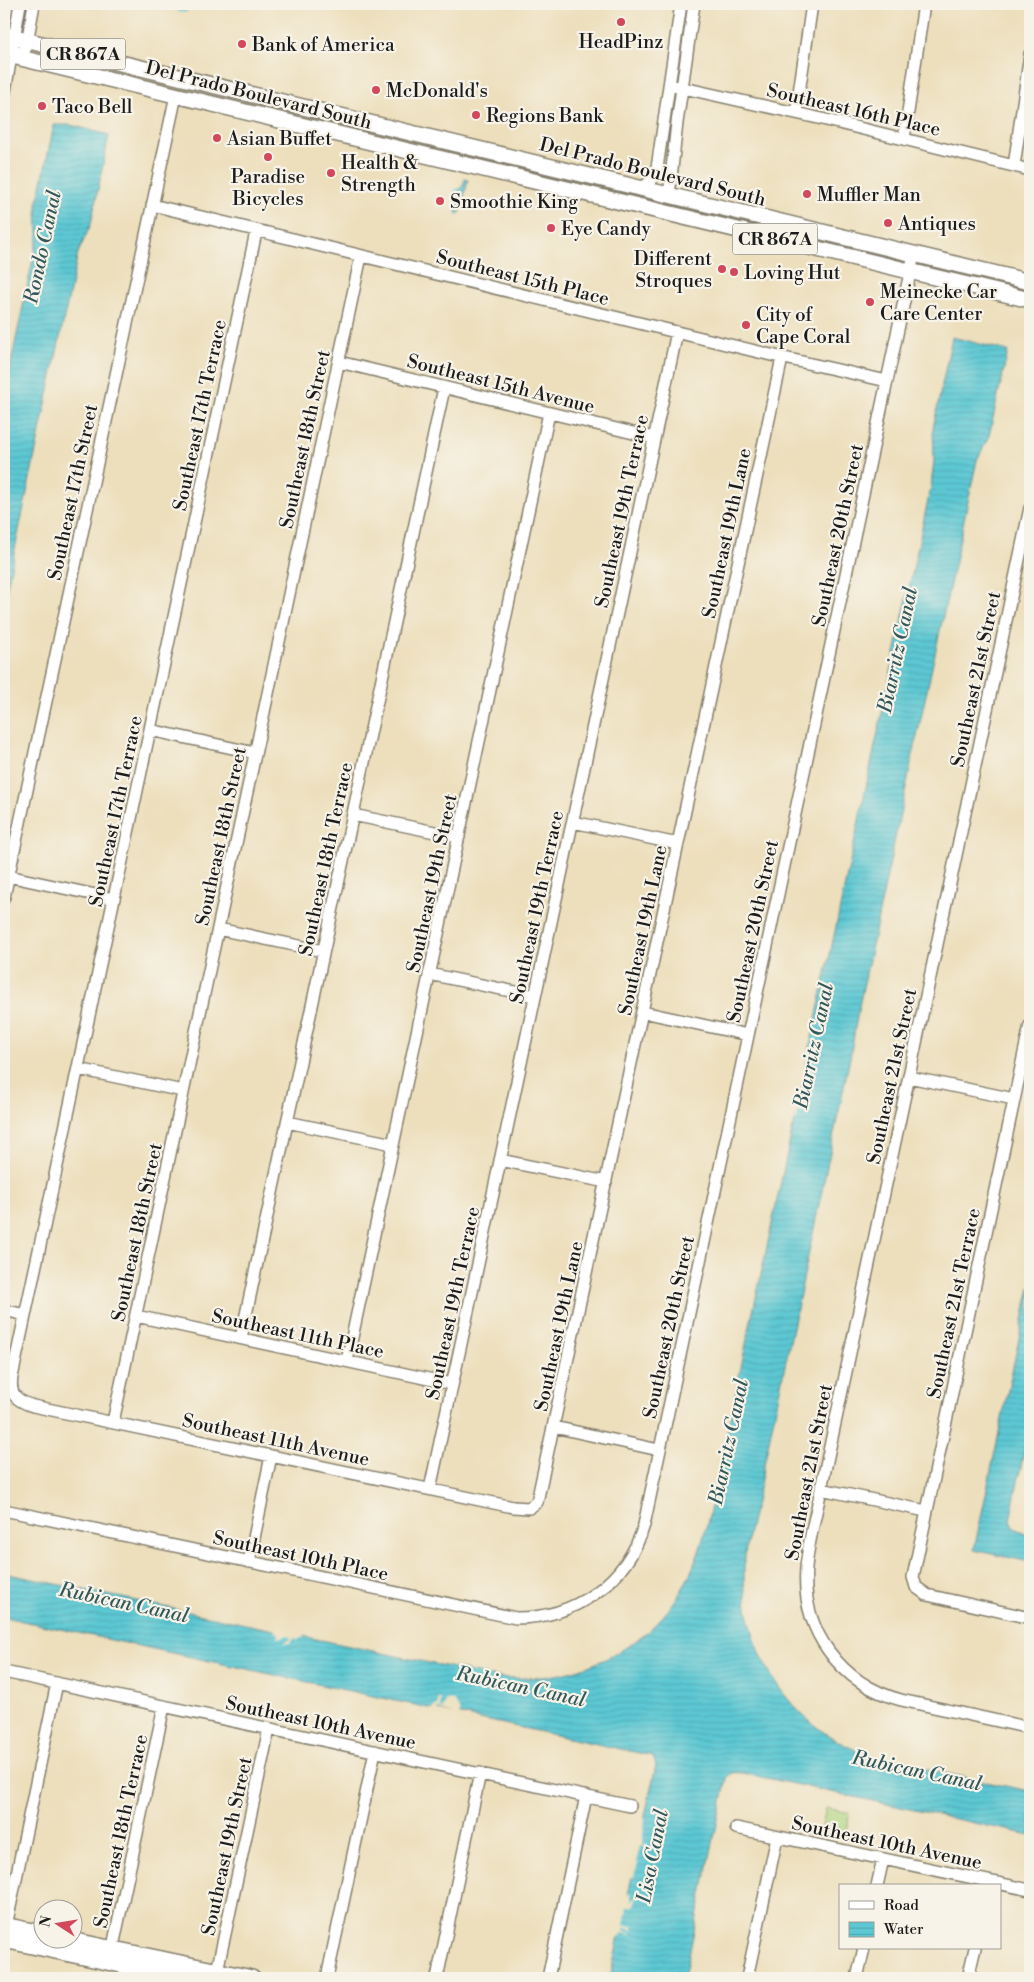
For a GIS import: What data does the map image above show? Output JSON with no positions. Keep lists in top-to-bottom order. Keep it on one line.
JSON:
{"streets":{"main road":["CR 867A","Del Prado Boulevard South"],"street":["Southeast 16th Place","Southeast 15th Place","Southeast 15th Avenue","Southeast 17th Terrace","Southeast 18th Street","Southeast 17th Street","Southeast 19th Terrace","Southeast 19th Lane","Southeast 20th Street","Southeast 21st Street","Southeast 18th Terrace","Southeast 19th Street","Southeast 21st Terrace","Southeast 11th Place","Southeast 11th Avenue","Southeast 10th Place","Southeast 10th Avenue"]},"crossings":[["Del Prado Boulevard South","Southeast 17th Street"],["Del Prado Boulevard South","Southeast 20th Street"],["Southeast 15th Place","Southeast 17th Terrace"],["Southeast 15th Place","Southeast 18th Street"],["Southeast 15th Place","Southeast 17th Street"],["Southeast 15th Place","Southeast 19th Terrace"],["Southeast 15th Place","Southeast 19th Lane"],["Southeast 15th Place","Southeast 20th Street"],["Southeast 15th Avenue","Southeast 18th Street"],["Southeast 15th Avenue","Southeast 19th Terrace"],["Southeast 15th Avenue","Southeast 18th Terrace"],["Southeast 15th Avenue","Southeast 19th Street"],["Southeast 17th Terrace","Southeast 11th Avenue"],["Southeast 18th Street","Southeast 11th Place"],["Southeast 18th Street","Southeast 11th Avenue"],["Southeast 19th Terrace","Southeast 11th Place"],["Southeast 19th Terrace","Southeast 11th Avenue"],["Southeast 19th Lane","Southeast 11th Avenue"],["Southeast 20th Street","Southeast 10th Place"],["Southeast 18th Terrace","Southeast 11th Place"],["Southeast 18th Terrace","Southeast 10th Avenue"],["Southeast 19th Street","Southeast 11th Place"],["Southeast 19th Street","Southeast 10th Avenue"]],"water":["Rondo Canal","Biarritz Canal","Rubican Canal","Lisa Canal"],"places":["HeadPinz","Bank of America","McDonald's","Taco Bell","Regions Bank","Asian Buffet","Paradise Bicycles","Health & Strength","Muffler Man","Smoothie King","Antiques","Eye Candy","Different Stroques","Loving Hut","Meinecke Car Care Center","City of Cape Coral"],"legend":["Road","Water"],"north":"left"}
